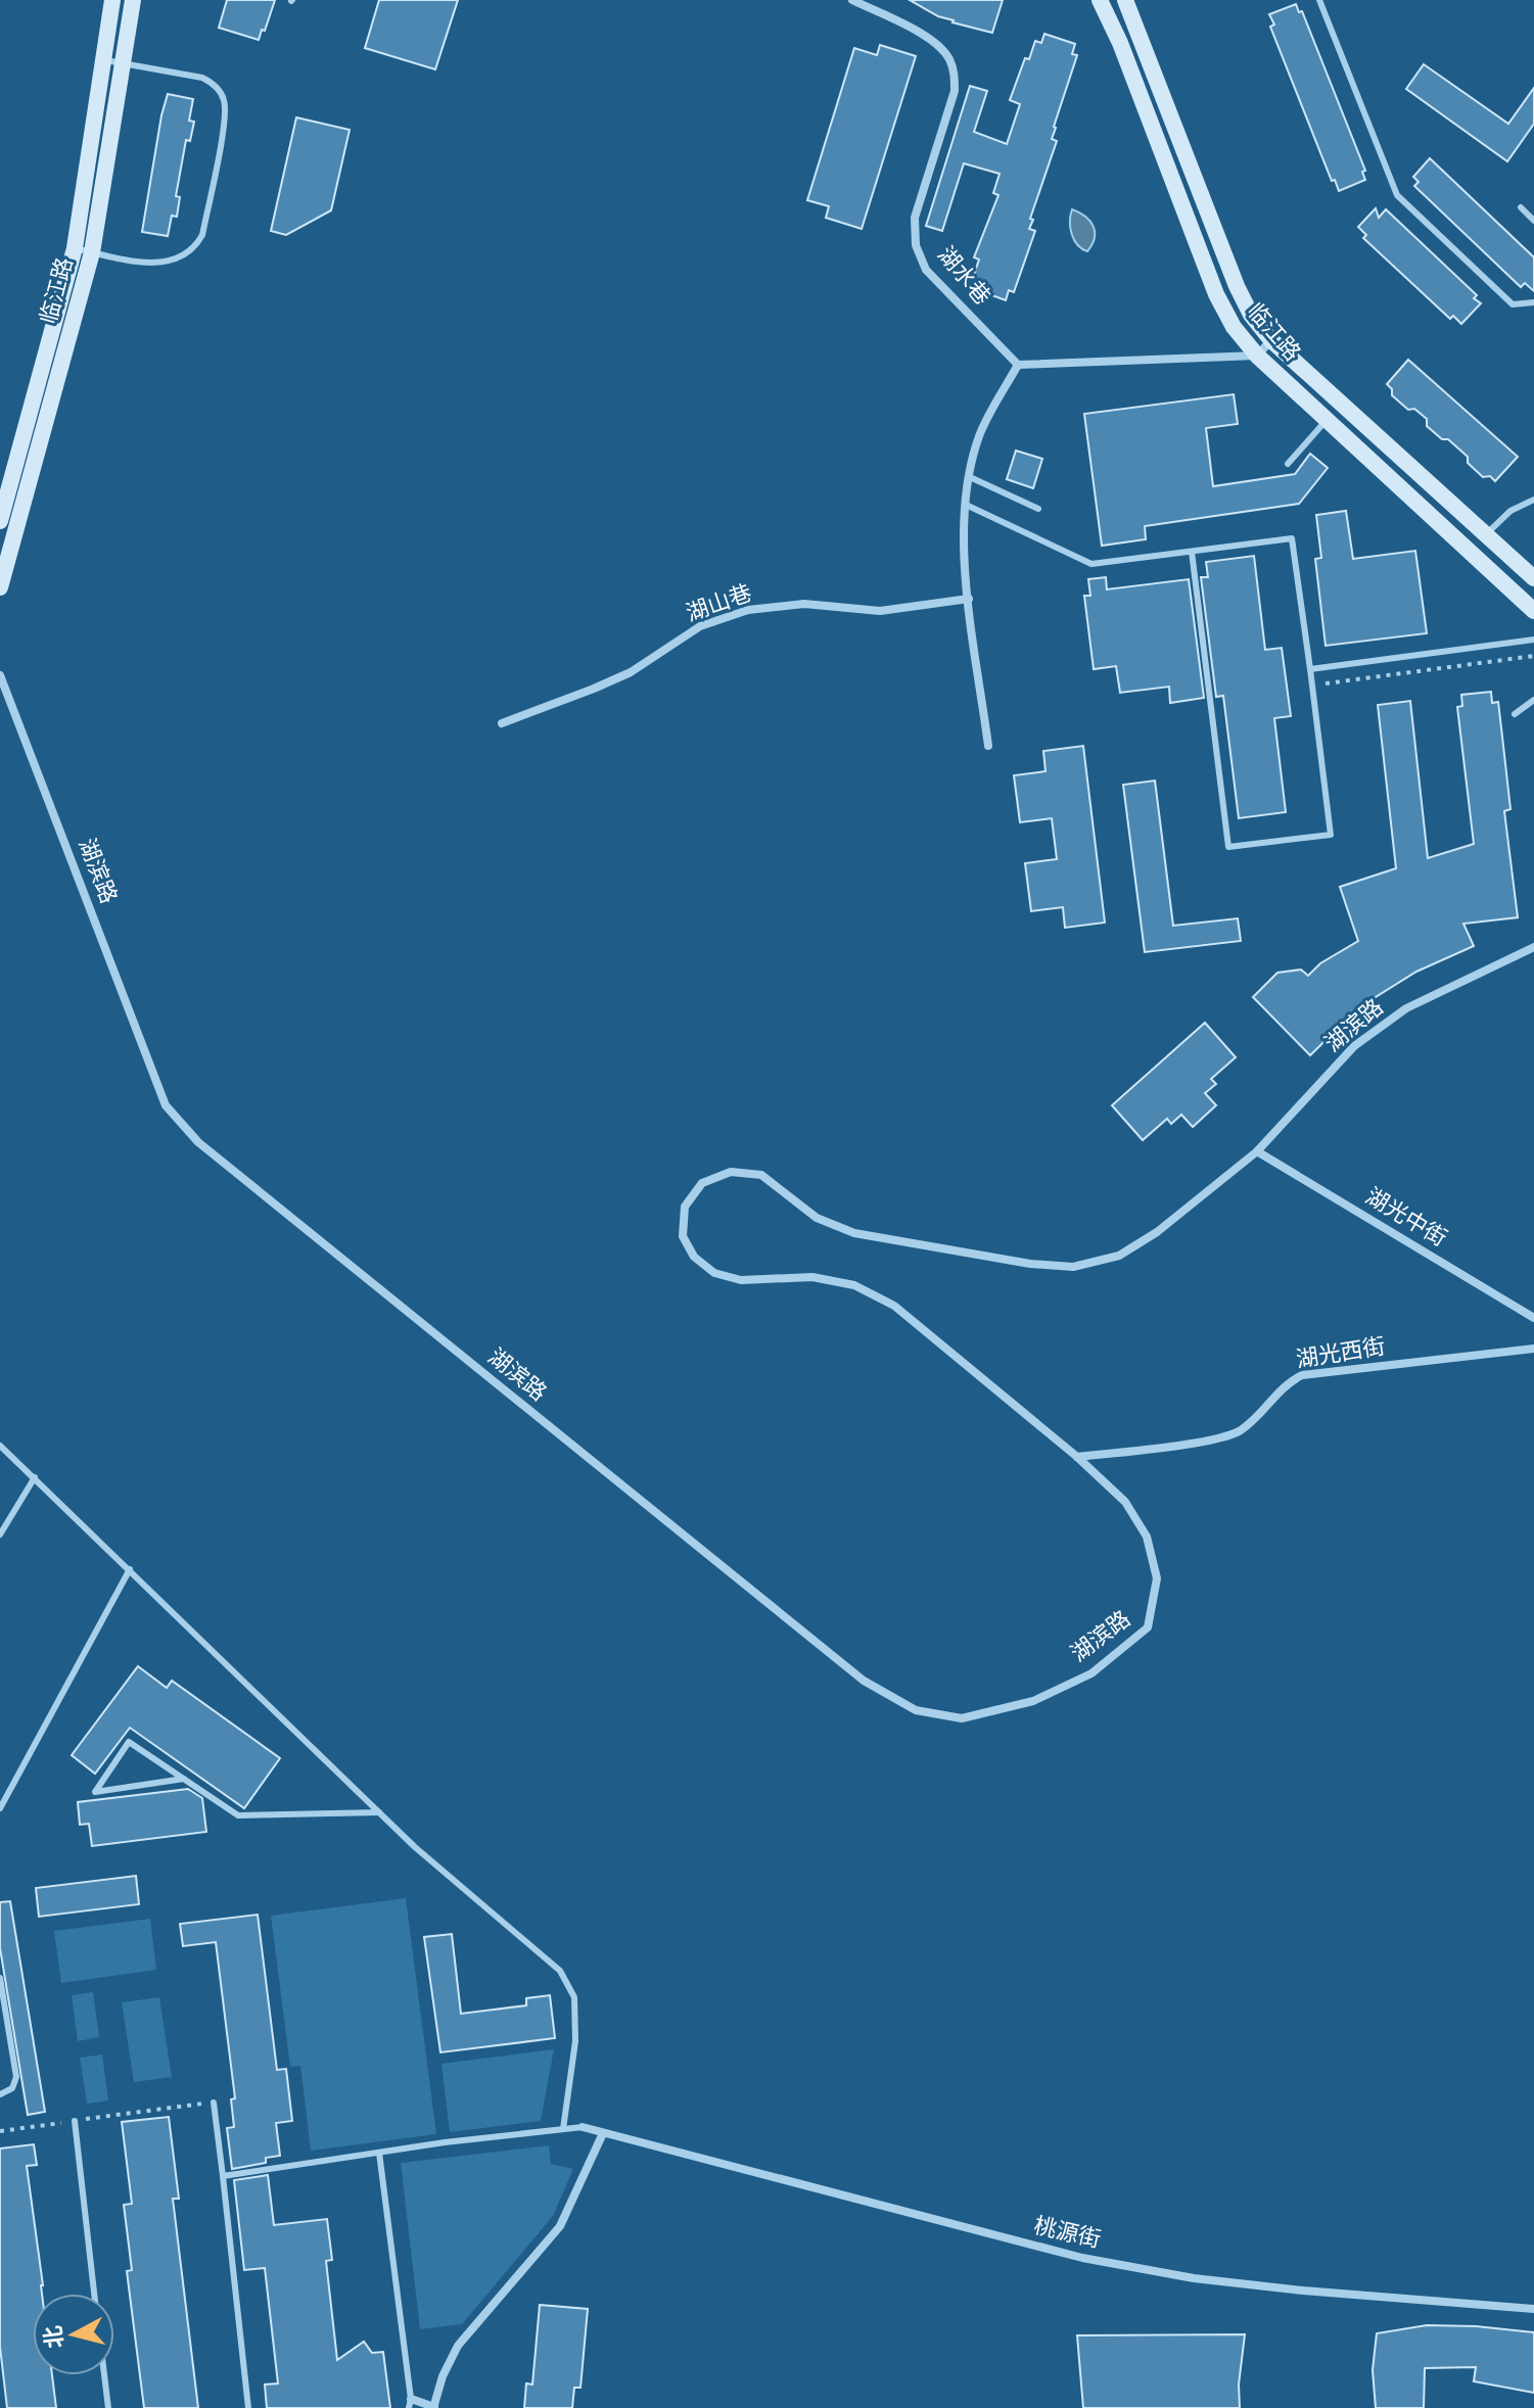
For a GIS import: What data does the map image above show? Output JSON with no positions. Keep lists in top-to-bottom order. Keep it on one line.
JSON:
{"streets":{"main road":["临江路"],"street":["湖水巷","湖山巷","湖滨路","湖光中街","湖光西街","桃源街"]},"crossings":[["湖滨路","湖光中街"],["湖滨路","湖光西街"]],"north":"left"}
